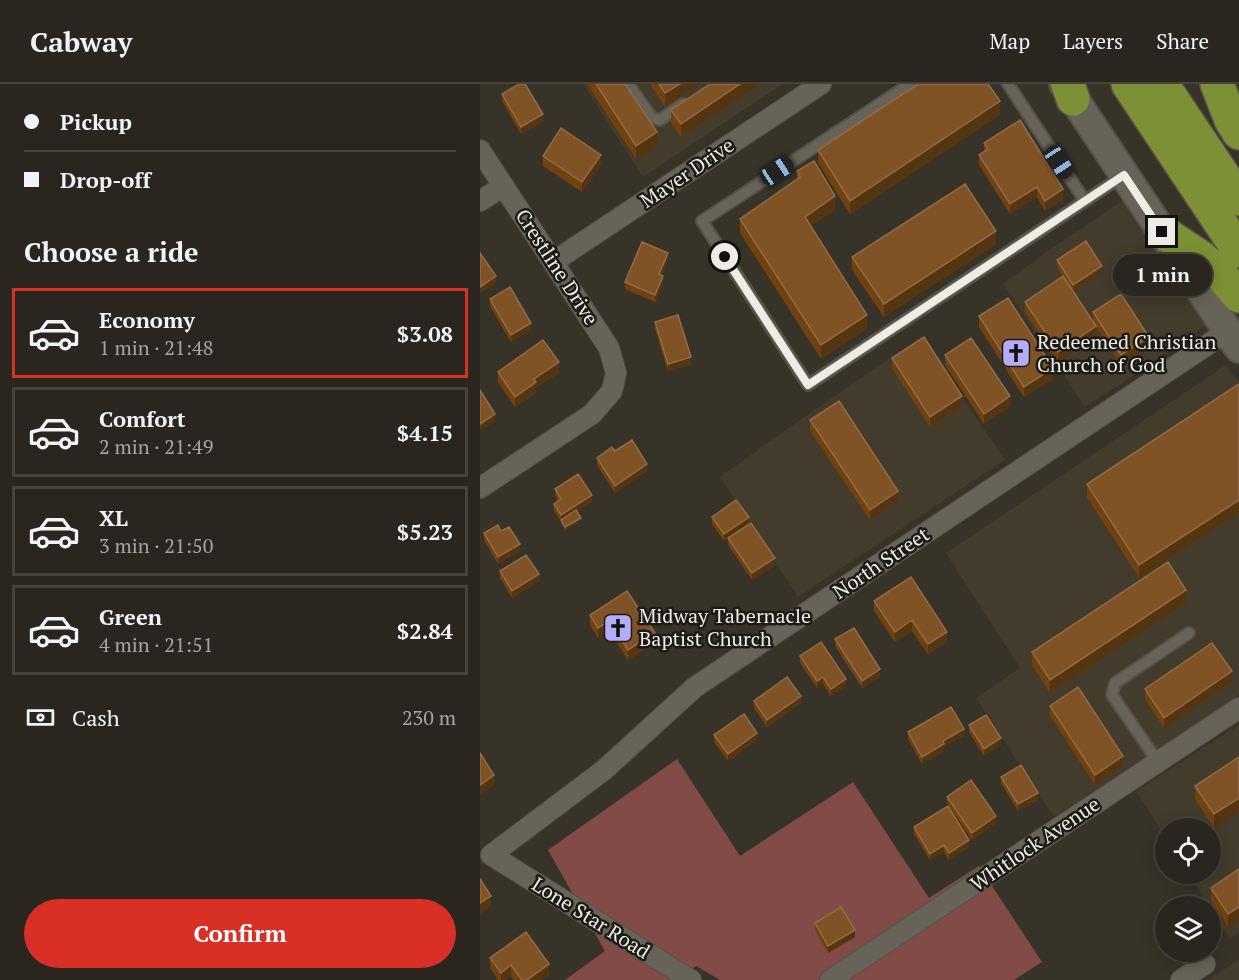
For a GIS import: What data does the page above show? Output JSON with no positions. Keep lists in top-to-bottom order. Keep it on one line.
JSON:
{"streets":{"street":["Mayer Drive","Crestline Drive","North Street","Whitlock Avenue","Lone Star Road"]},"crossings":[["Mayer Drive","Crestline Drive"],["North Street","Lone Star Road"]],"places":{"church":["Redeemed Christian Church of God","Midway Tabernacle Baptist Church"]},"page":{"header":"Cabway","nav":["Map","Layers","Share"],"banner":["Pickup","Drop-off"],"heading":"Choose a ride","bubble":"1 min","list":[{"name":"Economy","note":"1 min · 21:48","value":"$3.08"},{"name":"Comfort","note":"2 min · 21:49","value":"$4.15"},{"name":"XL","note":"3 min · 21:50","value":"$5.23"},{"name":"Green","note":"4 min · 21:51","value":"$2.84"}],"pay":["Cash","230 m"],"buttons":"Confirm"}}
